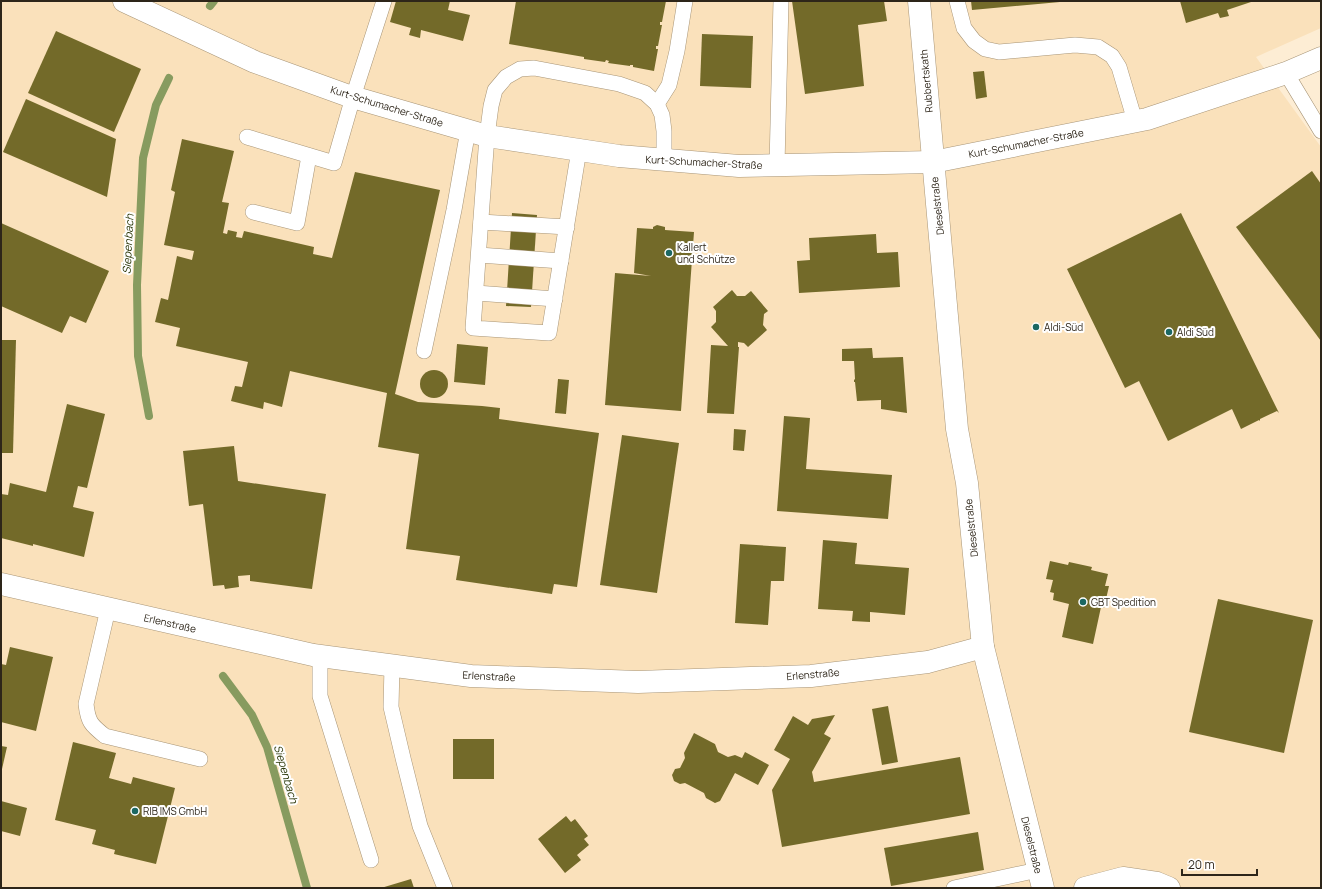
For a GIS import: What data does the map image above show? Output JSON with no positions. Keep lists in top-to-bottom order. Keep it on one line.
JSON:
{"streets":{"street":["Rubbertskath","Kurt-Schumacher-Straße","Dieselstraße","Erlenstraße"]},"crossings":[["Rubbertskath","Kurt-Schumacher-Straße"],["Rubbertskath","Dieselstraße"],["Kurt-Schumacher-Straße","Dieselstraße"],["Dieselstraße","Erlenstraße"]],"water":["Siepenbach"],"places":["Kallert und Schütze","Aldi-Süd","Aldi Süd","GBT Spedition","RIB IMS GmbH"],"scale_bar":"20 m"}
